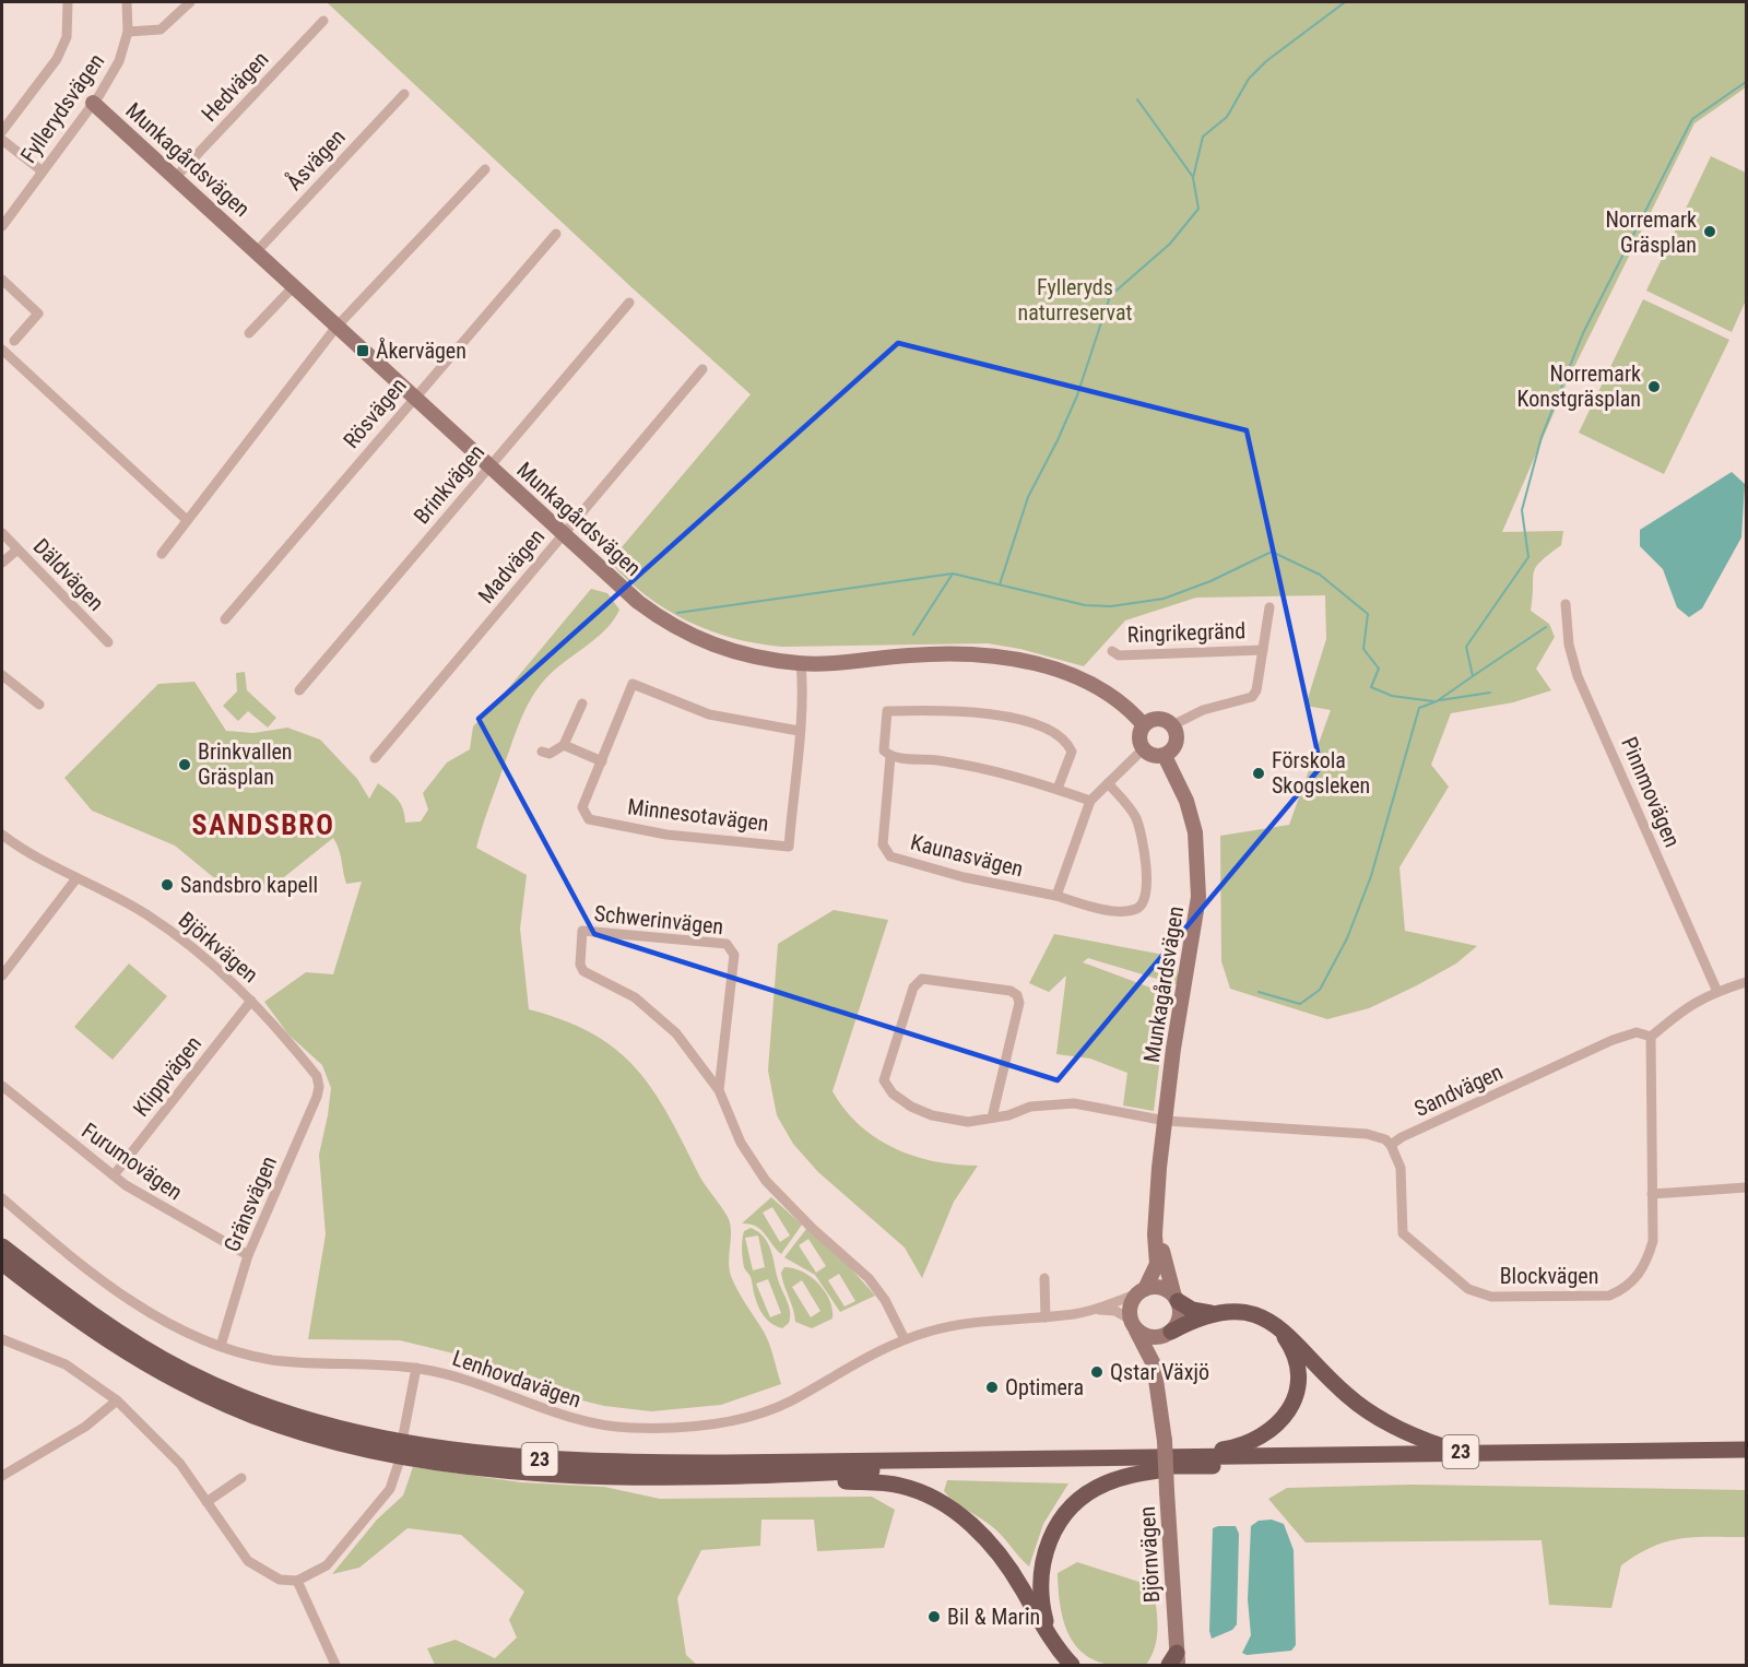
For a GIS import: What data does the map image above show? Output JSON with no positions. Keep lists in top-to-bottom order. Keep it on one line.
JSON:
{"streets":{"main road":["23"],"street":["Hedvägen","Fyllerydsvägen","Munkagårdsvägen","Åsvägen","Rösvägen","Brinkvägen","Madvägen","Däldvägen","Ringrikegränd","Pinnmovägen","Minnesotavägen","Kaunasvägen","Schwerinvägen","Björkvägen","Klippvägen","Sandvägen","Furumovägen","Gränsvägen","Blockvägen","Lenhovdavägen","Björnvägen"]},"crossings":[["Hedvägen","Munkagårdsvägen"],["Fyllerydsvägen","Munkagårdsvägen"],["Munkagårdsvägen","Åsvägen"],["Munkagårdsvägen","Rösvägen"],["Munkagårdsvägen","Brinkvägen"],["Munkagårdsvägen","Madvägen"],["Munkagårdsvägen","Ringrikegränd"],["Munkagårdsvägen","Minnesotavägen"],["Munkagårdsvägen","Lenhovdavägen"],["Schwerinvägen","Lenhovdavägen"],["Björkvägen","Klippvägen"],["Björkvägen","Gränsvägen"],["Klippvägen","Furumovägen"],["Sandvägen","Blockvägen"],["Furumovägen","Gränsvägen"],["Gränsvägen","Lenhovdavägen"]],"districts":["SANDSBRO"],"parks":["Fylleryds naturreservat"],"places":{"other":["Norremark Gräsplan","Norremark Konstgräsplan","Brinkvallen Gräsplan","Förskola Skogsleken","Sandsbro kapell","Qstar Växjö","Optimera","Bil & Marin"],"transit":["Åkervägen"]}}
